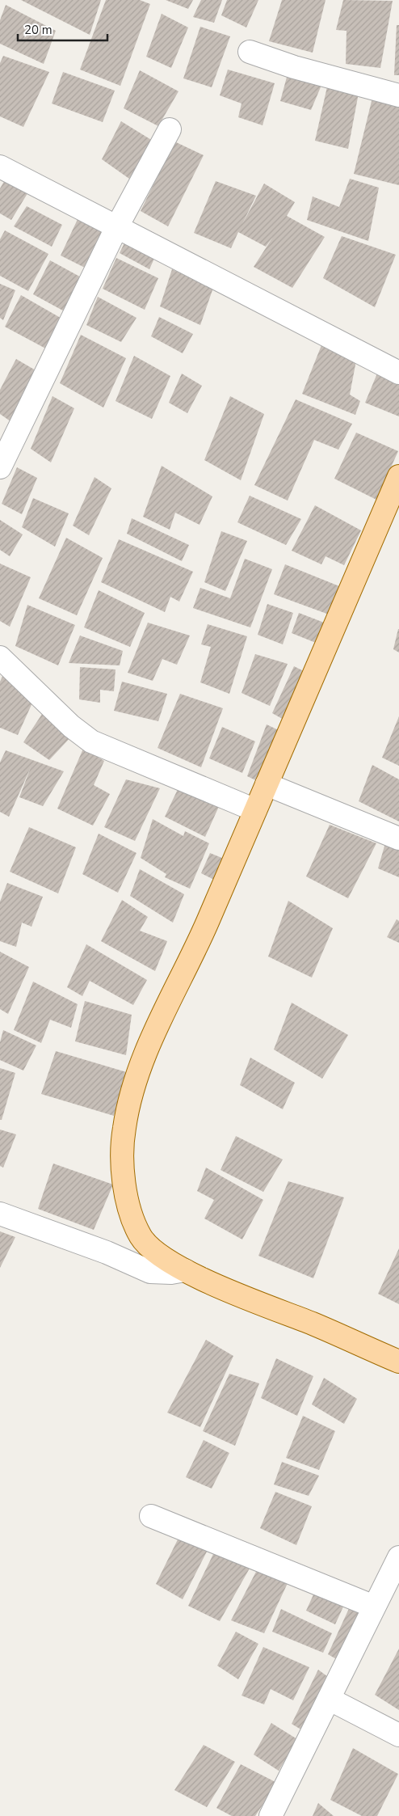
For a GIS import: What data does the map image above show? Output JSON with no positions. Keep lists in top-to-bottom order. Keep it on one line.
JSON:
{"scale_bar":"20 m"}
